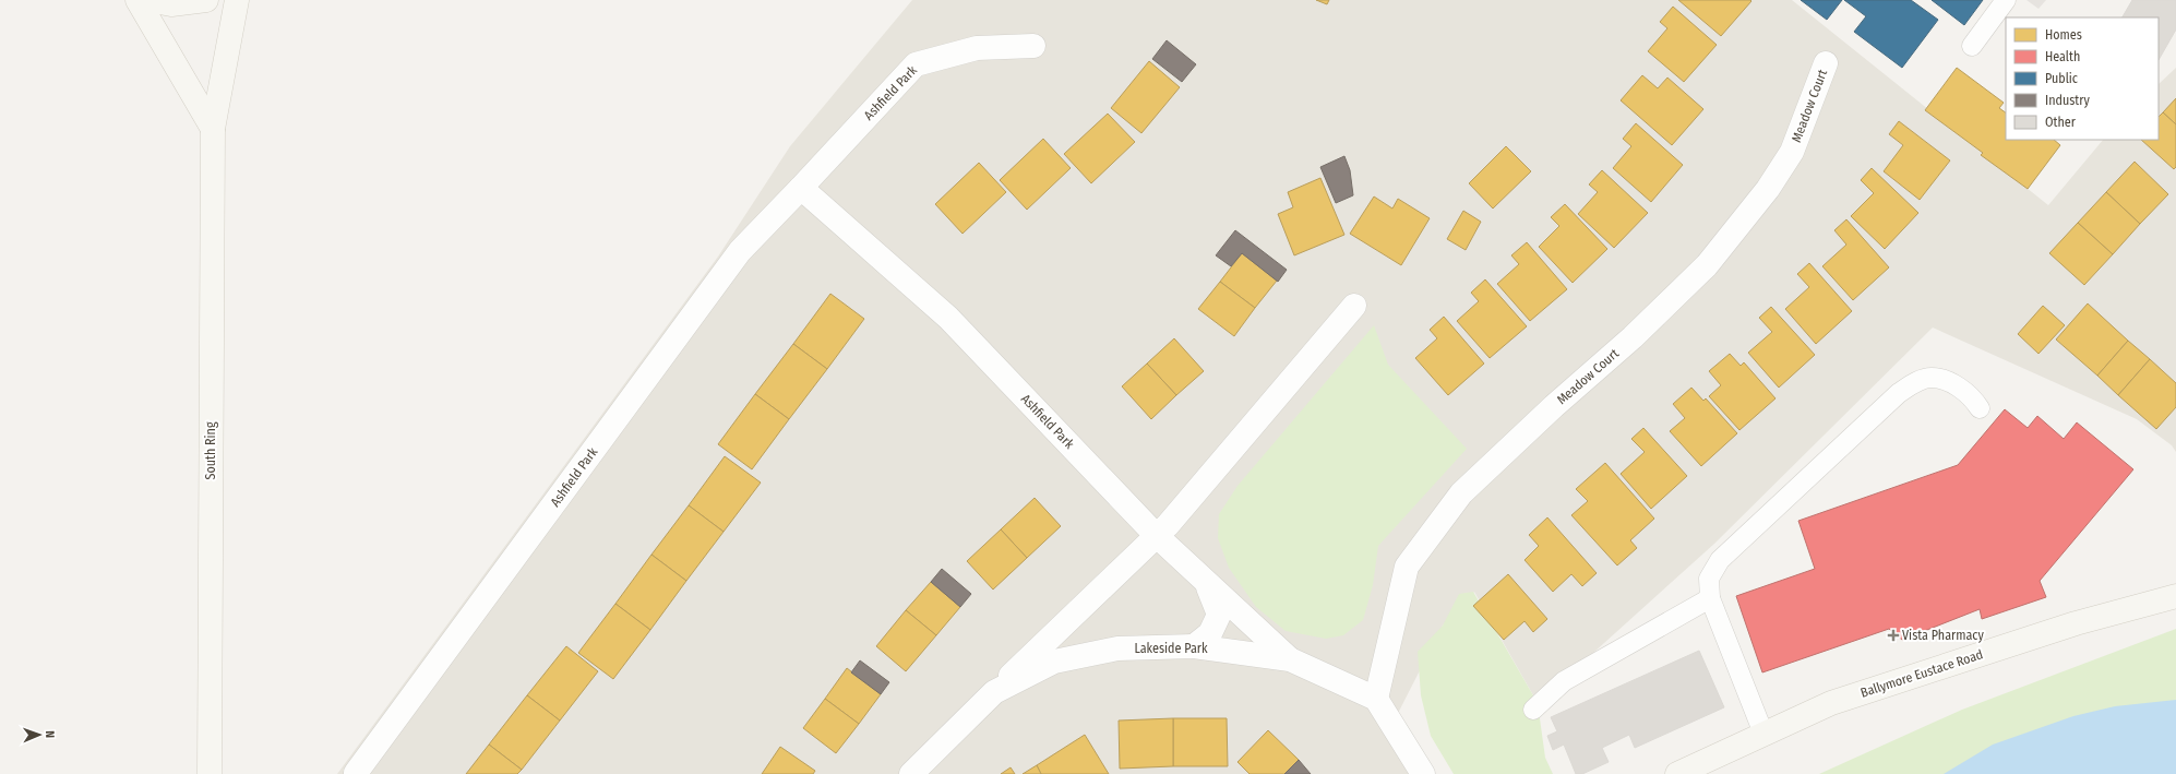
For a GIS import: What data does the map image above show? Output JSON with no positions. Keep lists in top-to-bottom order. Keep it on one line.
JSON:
{"streets":{"main road":["South Ring","Ballymore Eustace Road"],"street":["Ashfield Park","Meadow Court","Lakeside Park"]},"crossings":[["Ashfield Park","Lakeside Park"],["Meadow Court","Lakeside Park"]],"places":{"health":["Vista Pharmacy"]},"legend":["Homes","Health","Public","Industry","Other"],"north":"right"}
